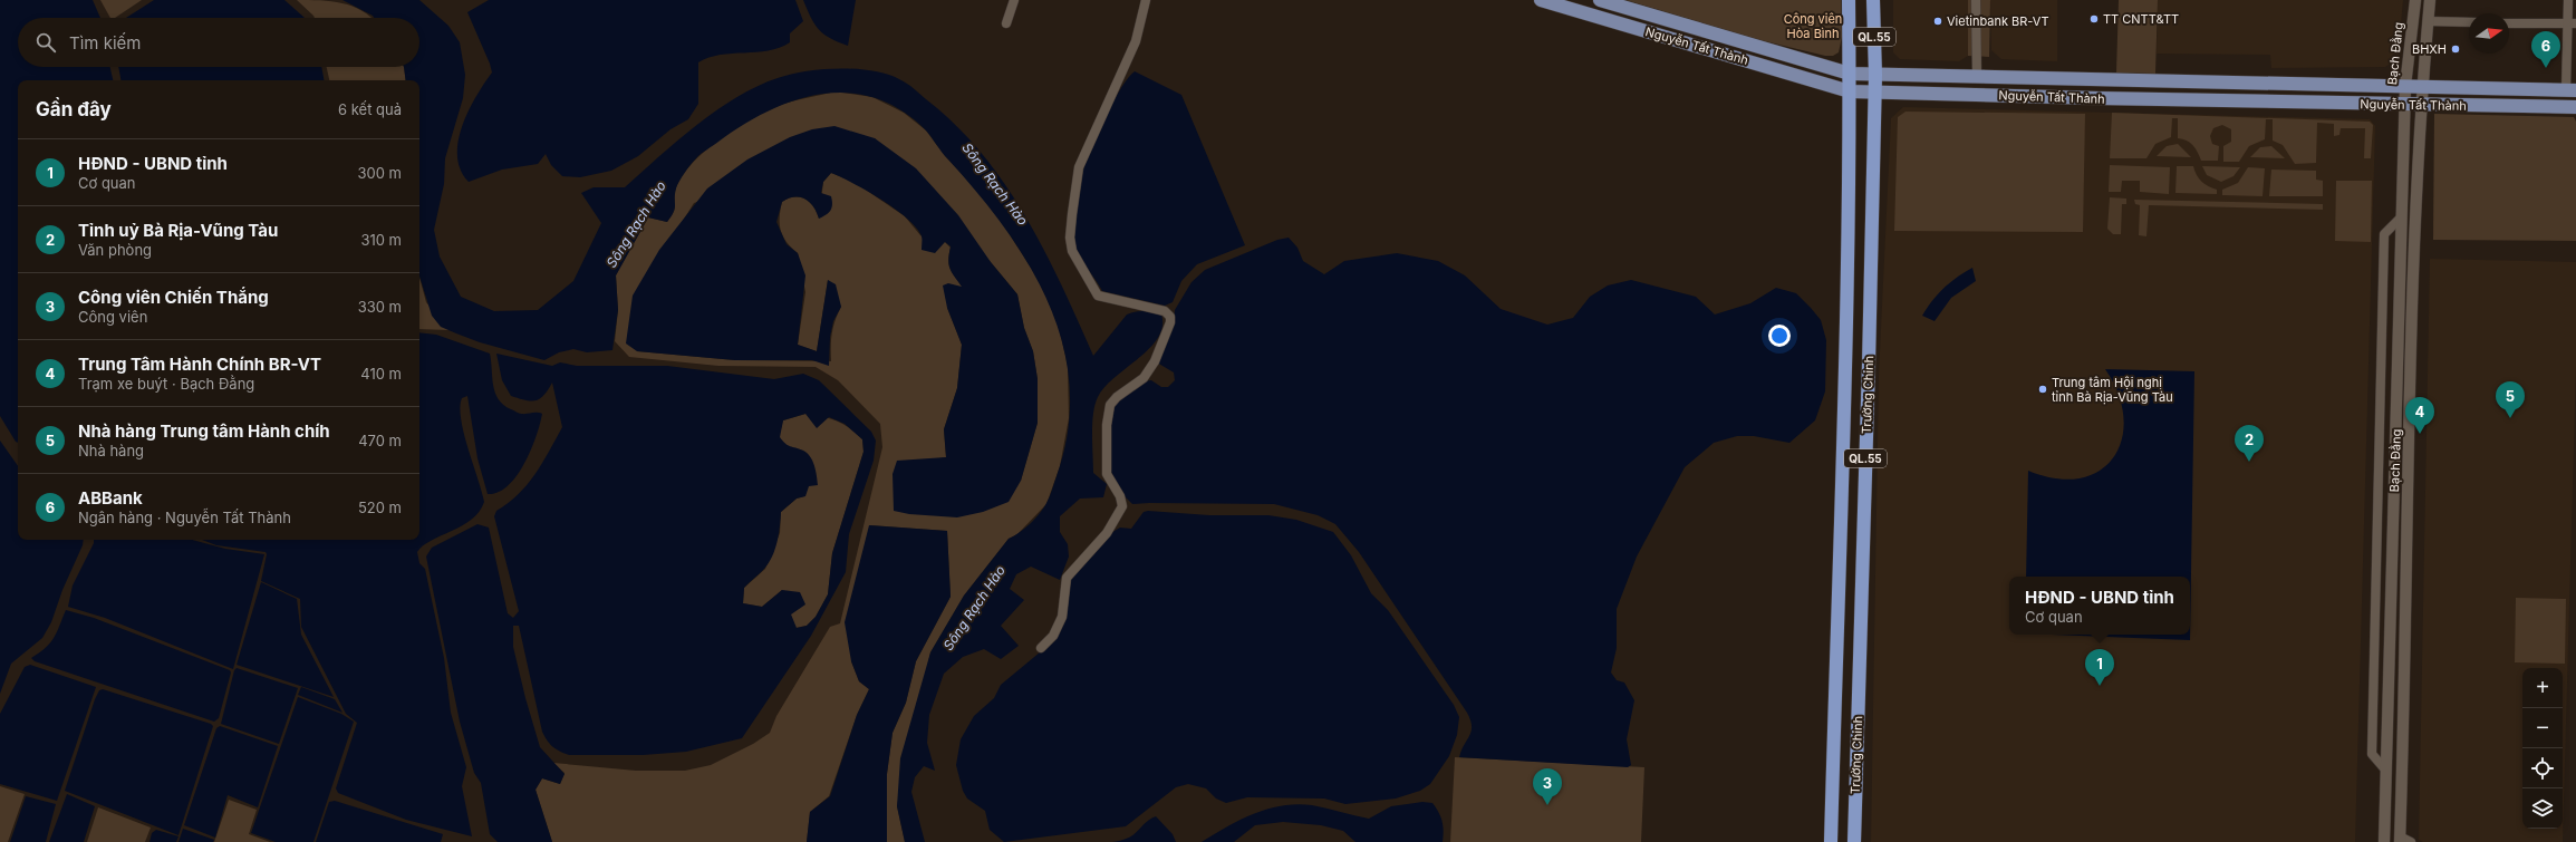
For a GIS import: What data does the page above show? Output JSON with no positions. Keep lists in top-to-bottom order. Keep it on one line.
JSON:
{"streets":{"highway":["QL.55","Trường Chinh"],"main road":["Nguyễn Tất Thành"],"street":["Bạch Đằng"]},"crossings":[["Nguyễn Tất Thành","Bạch Đằng"],["Nguyễn Tất Thành","Trường Chinh"]],"water":["Sông Rạch Hào"],"parks":["Công viên Hòa Bình"],"places":["TT CNTT&TT","Vietinbank BR-VT","BHXH","Trung tâm Hội nghị tỉnh Bà Rịa-Vũng Tàu"],"north":"right","page":{"search":"Tìm kiếm","pins":["6","5","4","2","1","3"],"heading":["Gần đây","6 kết quả"],"list":[{"mark":"1","name":"HĐND - UBND tỉnh","note":"Cơ quan","value":"300 m"},{"mark":"2","name":"Tỉnh uỷ Bà Rịa-Vũng Tàu","note":"Văn phòng","value":"310 m"},{"mark":"3","name":"Công viên Chiến Thắng","note":"Công viên","value":"330 m"},{"mark":"4","name":"Trung Tâm Hành Chính BR-VT","note":"Trạm xe buýt · Bạch Đằng","value":"410 m"},{"mark":"5","name":"Nhà hàng Trung tâm Hành chíh","note":"Nhà hàng","value":"470 m"},{"mark":"6","name":"ABBank","note":"Ngân hàng · Nguyễn Tất Thành","value":"520 m"}],"popup":["HĐND - UBND tỉnh","Cơ quan"],"map_buttons":["+","−"]}}
